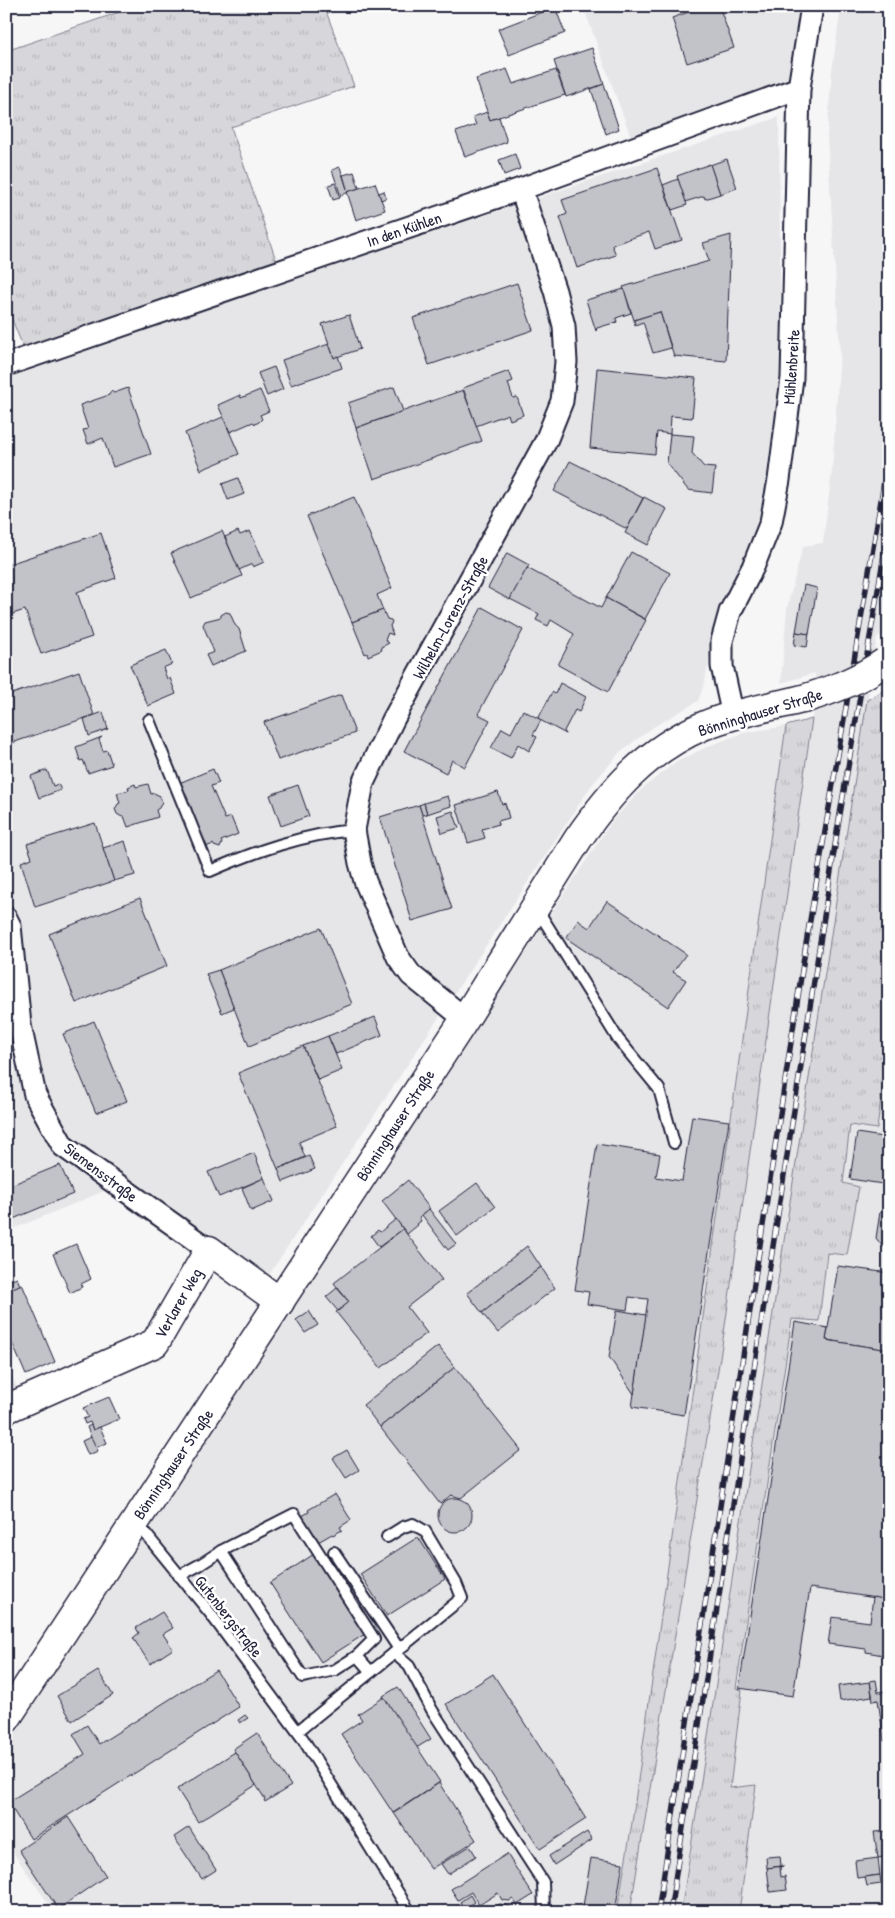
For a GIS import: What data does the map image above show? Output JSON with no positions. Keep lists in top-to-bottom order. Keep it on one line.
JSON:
{"streets":{"main road":["Bönninghauser Straße","Verlarer Weg"],"street":["In den Kühlen","Mühlenbreite","Wilhelm-Lorenz-Straße","Siemensstraße"],"lane":["Gutenbergstraße"]},"crossings":[["In den Kühlen","Mühlenbreite"],["In den Kühlen","Wilhelm-Lorenz-Straße"],["Mühlenbreite","Bönninghauser Straße"],["Wilhelm-Lorenz-Straße","Bönninghauser Straße"],["Bönninghauser Straße","Verlarer Weg"],["Bönninghauser Straße","Gutenbergstraße"],["Siemensstraße","Verlarer Weg"]]}
